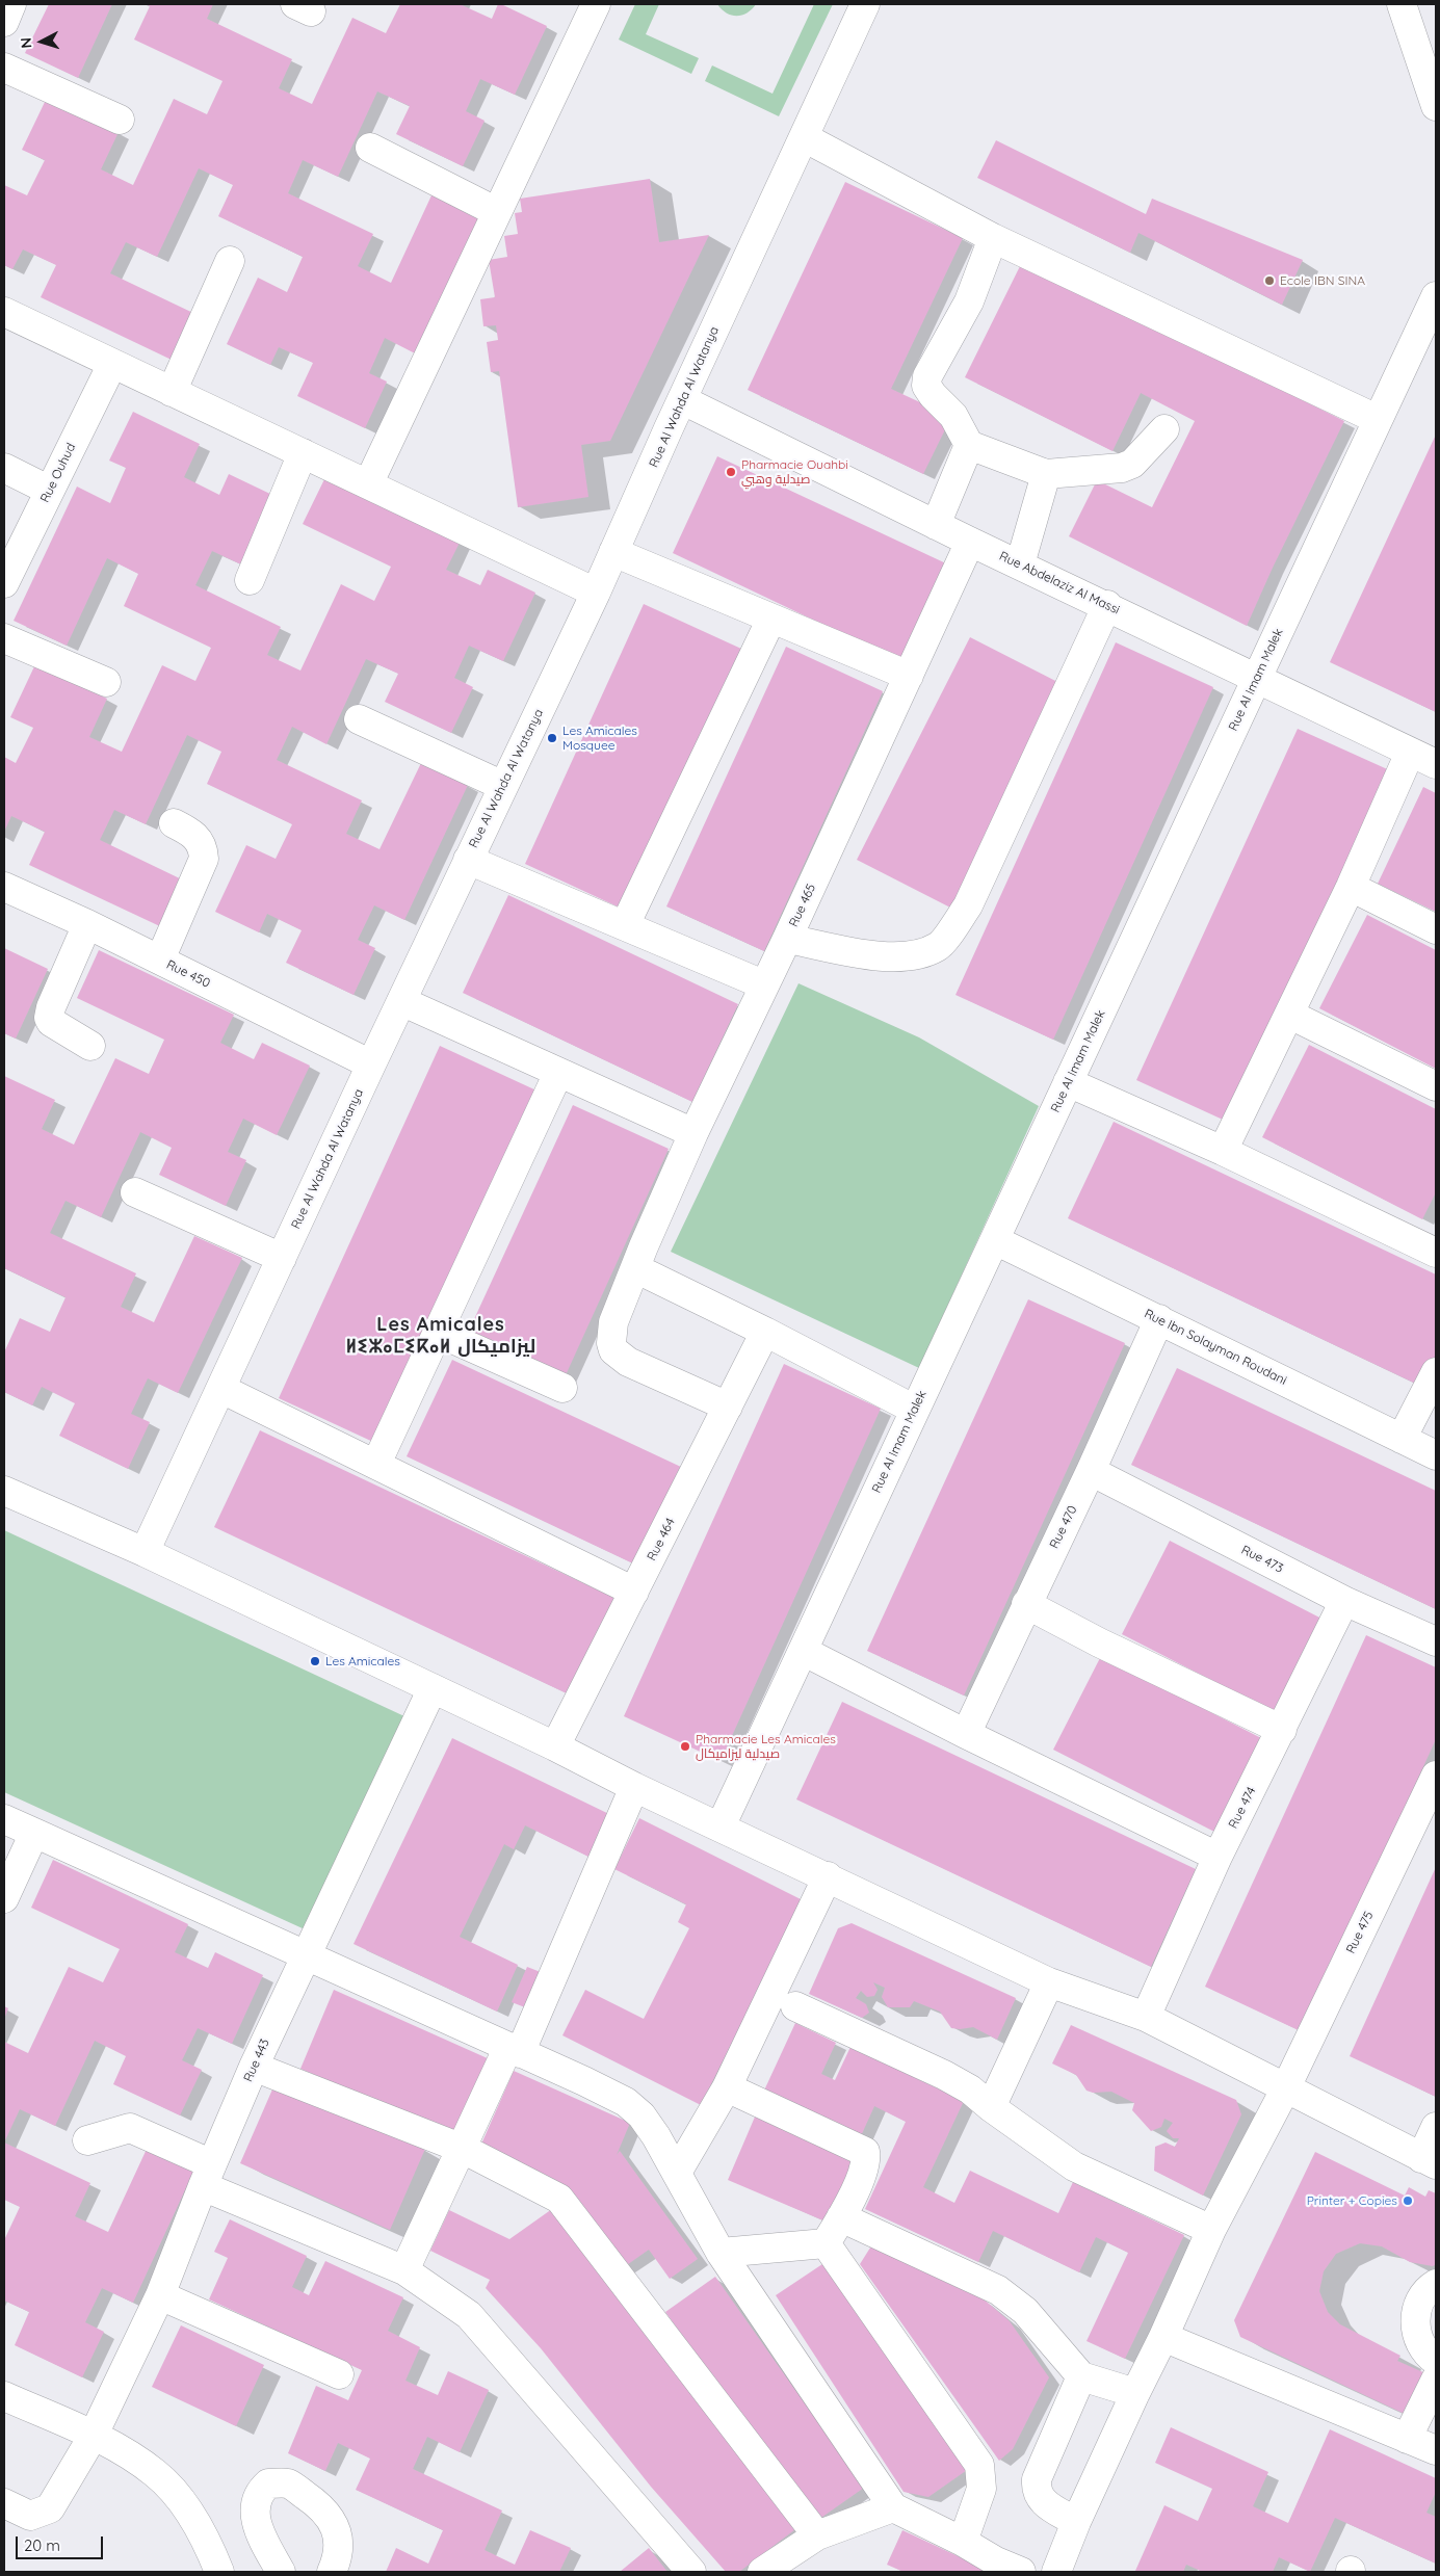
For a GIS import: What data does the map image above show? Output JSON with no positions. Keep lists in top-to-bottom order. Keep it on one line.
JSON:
{"streets":{"street":["Rue Al Wahda Al Watanya","Rue Ouhud","Rue Abdelaziz Al Massi","Rue Al Imam Malek","Rue 465","Rue 450","Rue Ibn Solayman Roudani","Rue 470","Rue 464","Rue 473","Rue 474","Rue 475","Rue 443"]},"crossings":[["Rue Al Wahda Al Watanya","Rue Abdelaziz Al Massi"],["Rue Al Wahda Al Watanya","Rue 450"],["Rue Abdelaziz Al Massi","Rue Al Imam Malek"],["Rue Abdelaziz Al Massi","Rue 465"],["Rue Al Imam Malek","Rue Ibn Solayman Roudani"],["Rue 465","Rue 464"],["Rue Ibn Solayman Roudani","Rue 470"],["Rue 470","Rue 473"],["Rue 473","Rue 474"]],"districts":["Les Amicales ⵍⵉⵣⴰⵎⵉⴽⴰⵍ ليزاميكال"],"places":["Ecole IBN SINA","Pharmacie Ouahbi صيدلية وهبي","Les Amicales Mosquee","Les Amicales","Pharmacie Les Amicales صيدلية ليزاميكال","Printer + Copies"],"scale_bar":"20 m","north":"left"}
